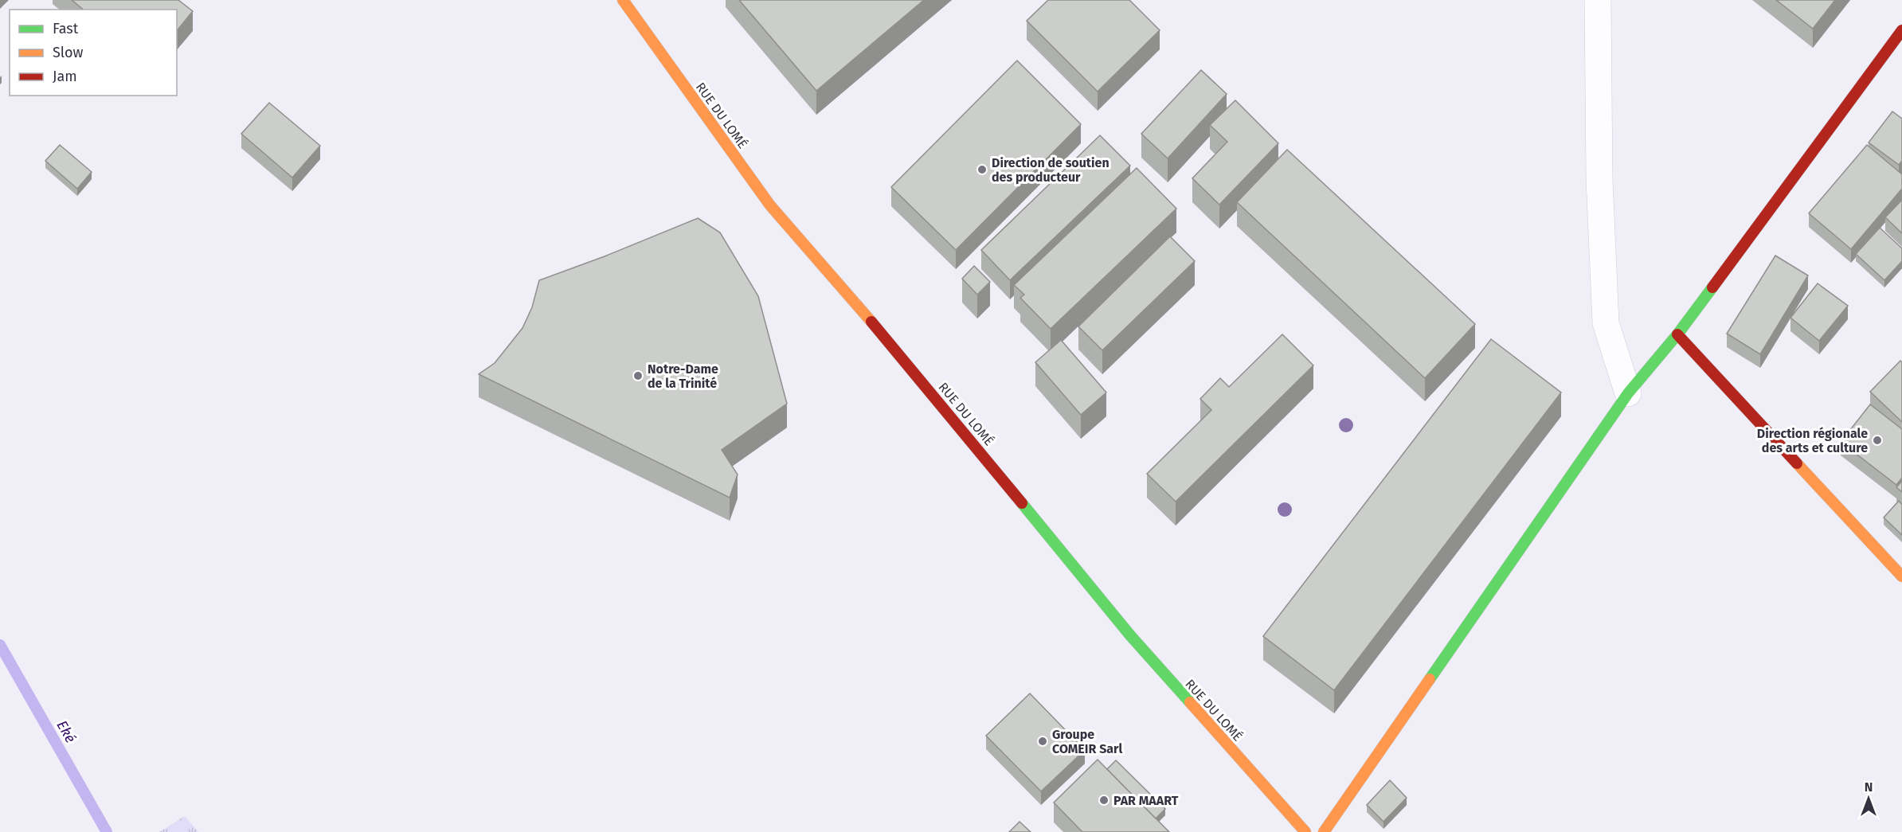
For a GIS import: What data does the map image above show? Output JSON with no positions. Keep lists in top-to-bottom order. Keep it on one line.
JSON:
{"streets":{"street":["RUE DU LOMÉ"]},"water":["Eké"],"places":["Direction de soutien des producteur","Notre-Dame de la Trinité","Direction régionale des arts et culture","Groupe COMEIR Sarl","PAR MAART"],"legend":["Fast","Slow","Jam"],"north":"top"}
